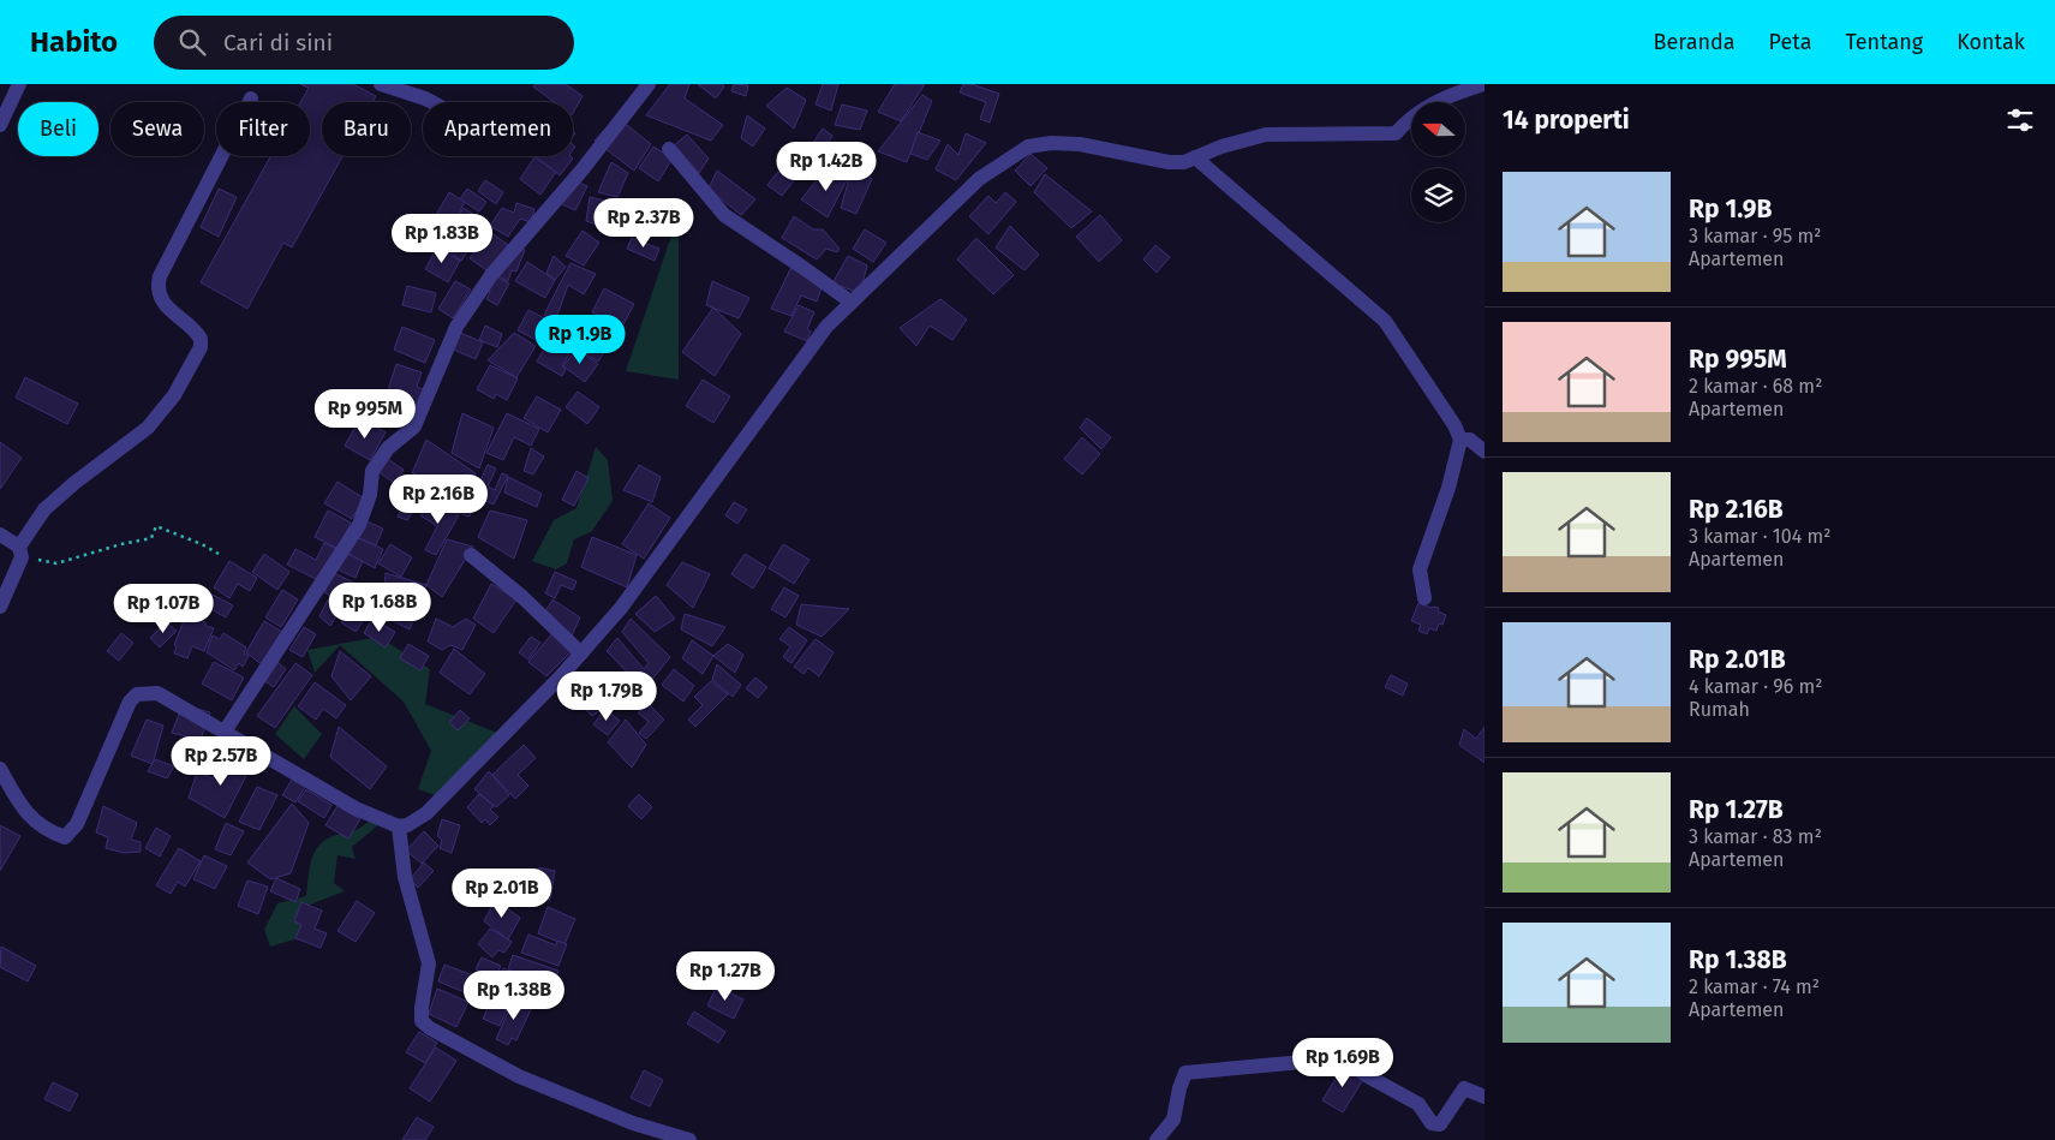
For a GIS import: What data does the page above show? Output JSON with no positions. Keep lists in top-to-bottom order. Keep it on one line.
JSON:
{"north":"left","page":{"header":"Habito","search":"Cari di sini","nav":["Beranda","Peta","Tentang","Kontak"],"heading":"14 properti","chip":["Beli","Sewa","Filter","Baru","Apartemen"],"price":["Rp 1.42B","Rp 2.37B","Rp 1.83B","Rp 1.9B","Rp 995M","Rp 2.16B","Rp 1.68B","Rp 1.07B","Rp 1.79B","Rp 2.57B","Rp 2.01B","Rp 1.27B","Rp 1.38B","Rp 1.69B"],"list":[{"name":"Rp 1.9B","note":"3 kamar · 95 m² · Apartemen"},{"name":"Rp 995M","note":"2 kamar · 68 m² · Apartemen"},{"name":"Rp 2.16B","note":"3 kamar · 104 m² · Apartemen"},{"name":"Rp 2.01B","note":"4 kamar · 96 m² · Rumah"},{"name":"Rp 1.27B","note":"3 kamar · 83 m² · Apartemen"},{"name":"Rp 1.38B","note":"2 kamar · 74 m² · Apartemen"}]}}
